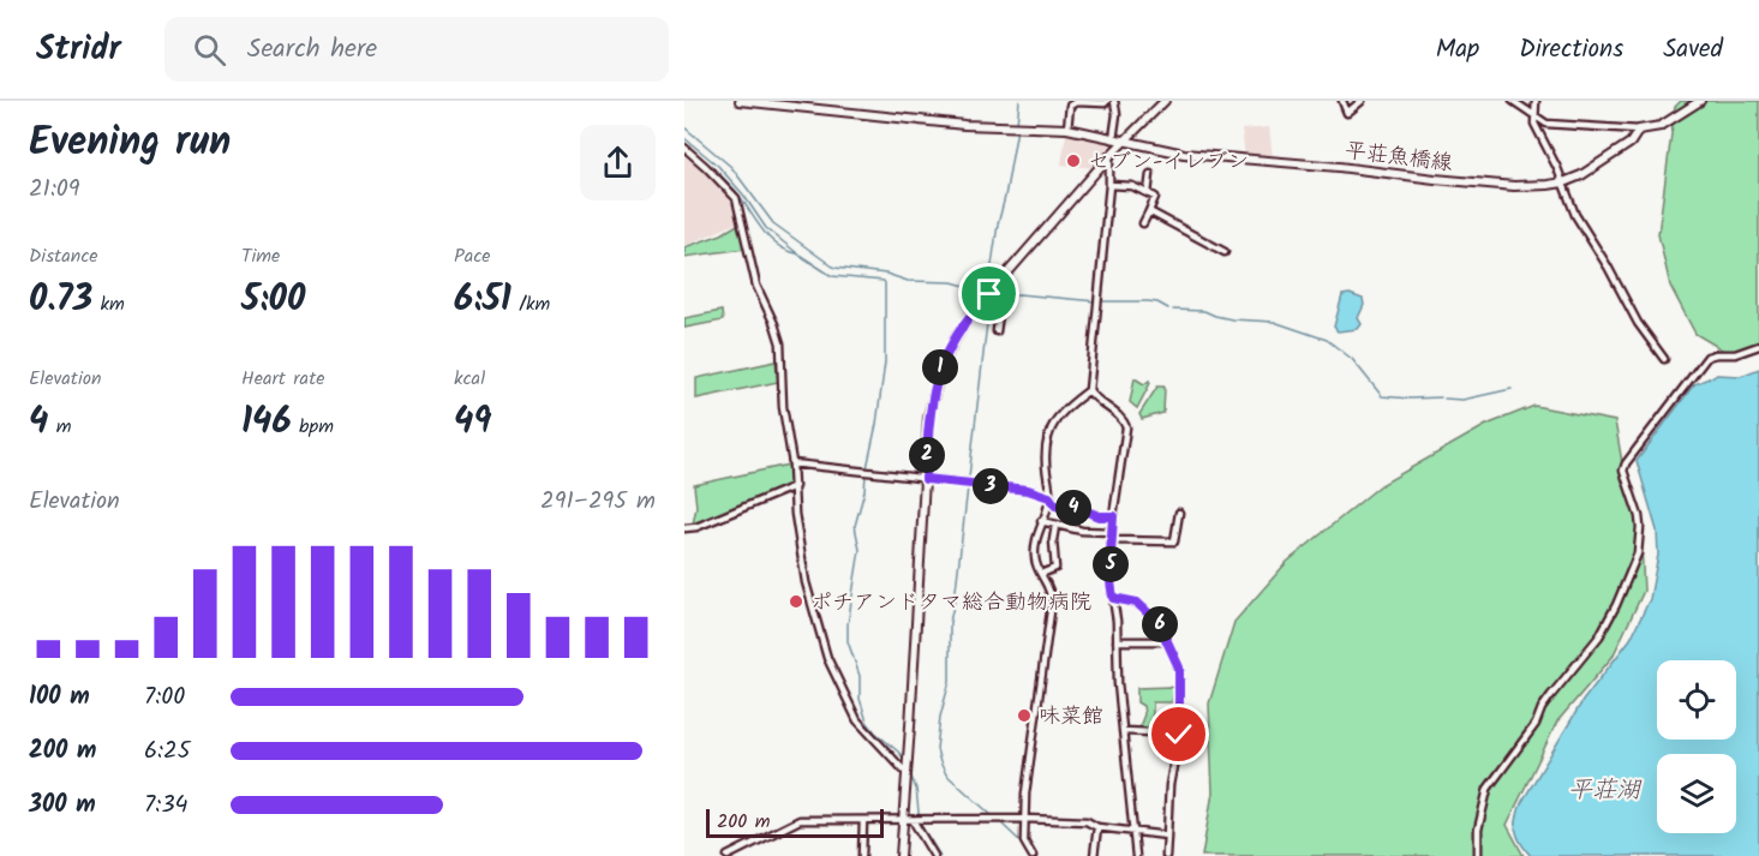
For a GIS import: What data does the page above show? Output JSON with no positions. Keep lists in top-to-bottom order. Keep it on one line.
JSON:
{"streets":{"street":["平荘魚橋線"]},"water":["平荘湖"],"places":["セブン-イレブン","ポチアンドタマ総合動物病院","味菜館"],"scale_bar":"200 m","page":{"header":"Stridr","search":"Search here","nav":["Map","Directions","Saved"],"heading":["Evening run","21:09"],"stats":[["Distance","0.73 km"],["Time","5:00"],["Pace","6:51 /km"],["Elevation","4 m"],["Heart rate","146 bpm"],["kcal","49"]],"pins":["1","2","3","4","5","6"],"chart":["Elevation","291–295 m"],"list":[{"name":"100 m","note":"7:00"},{"name":"200 m","note":"6:25"},{"name":"300 m","note":"7:34"}],"scale":"200 m"}}
